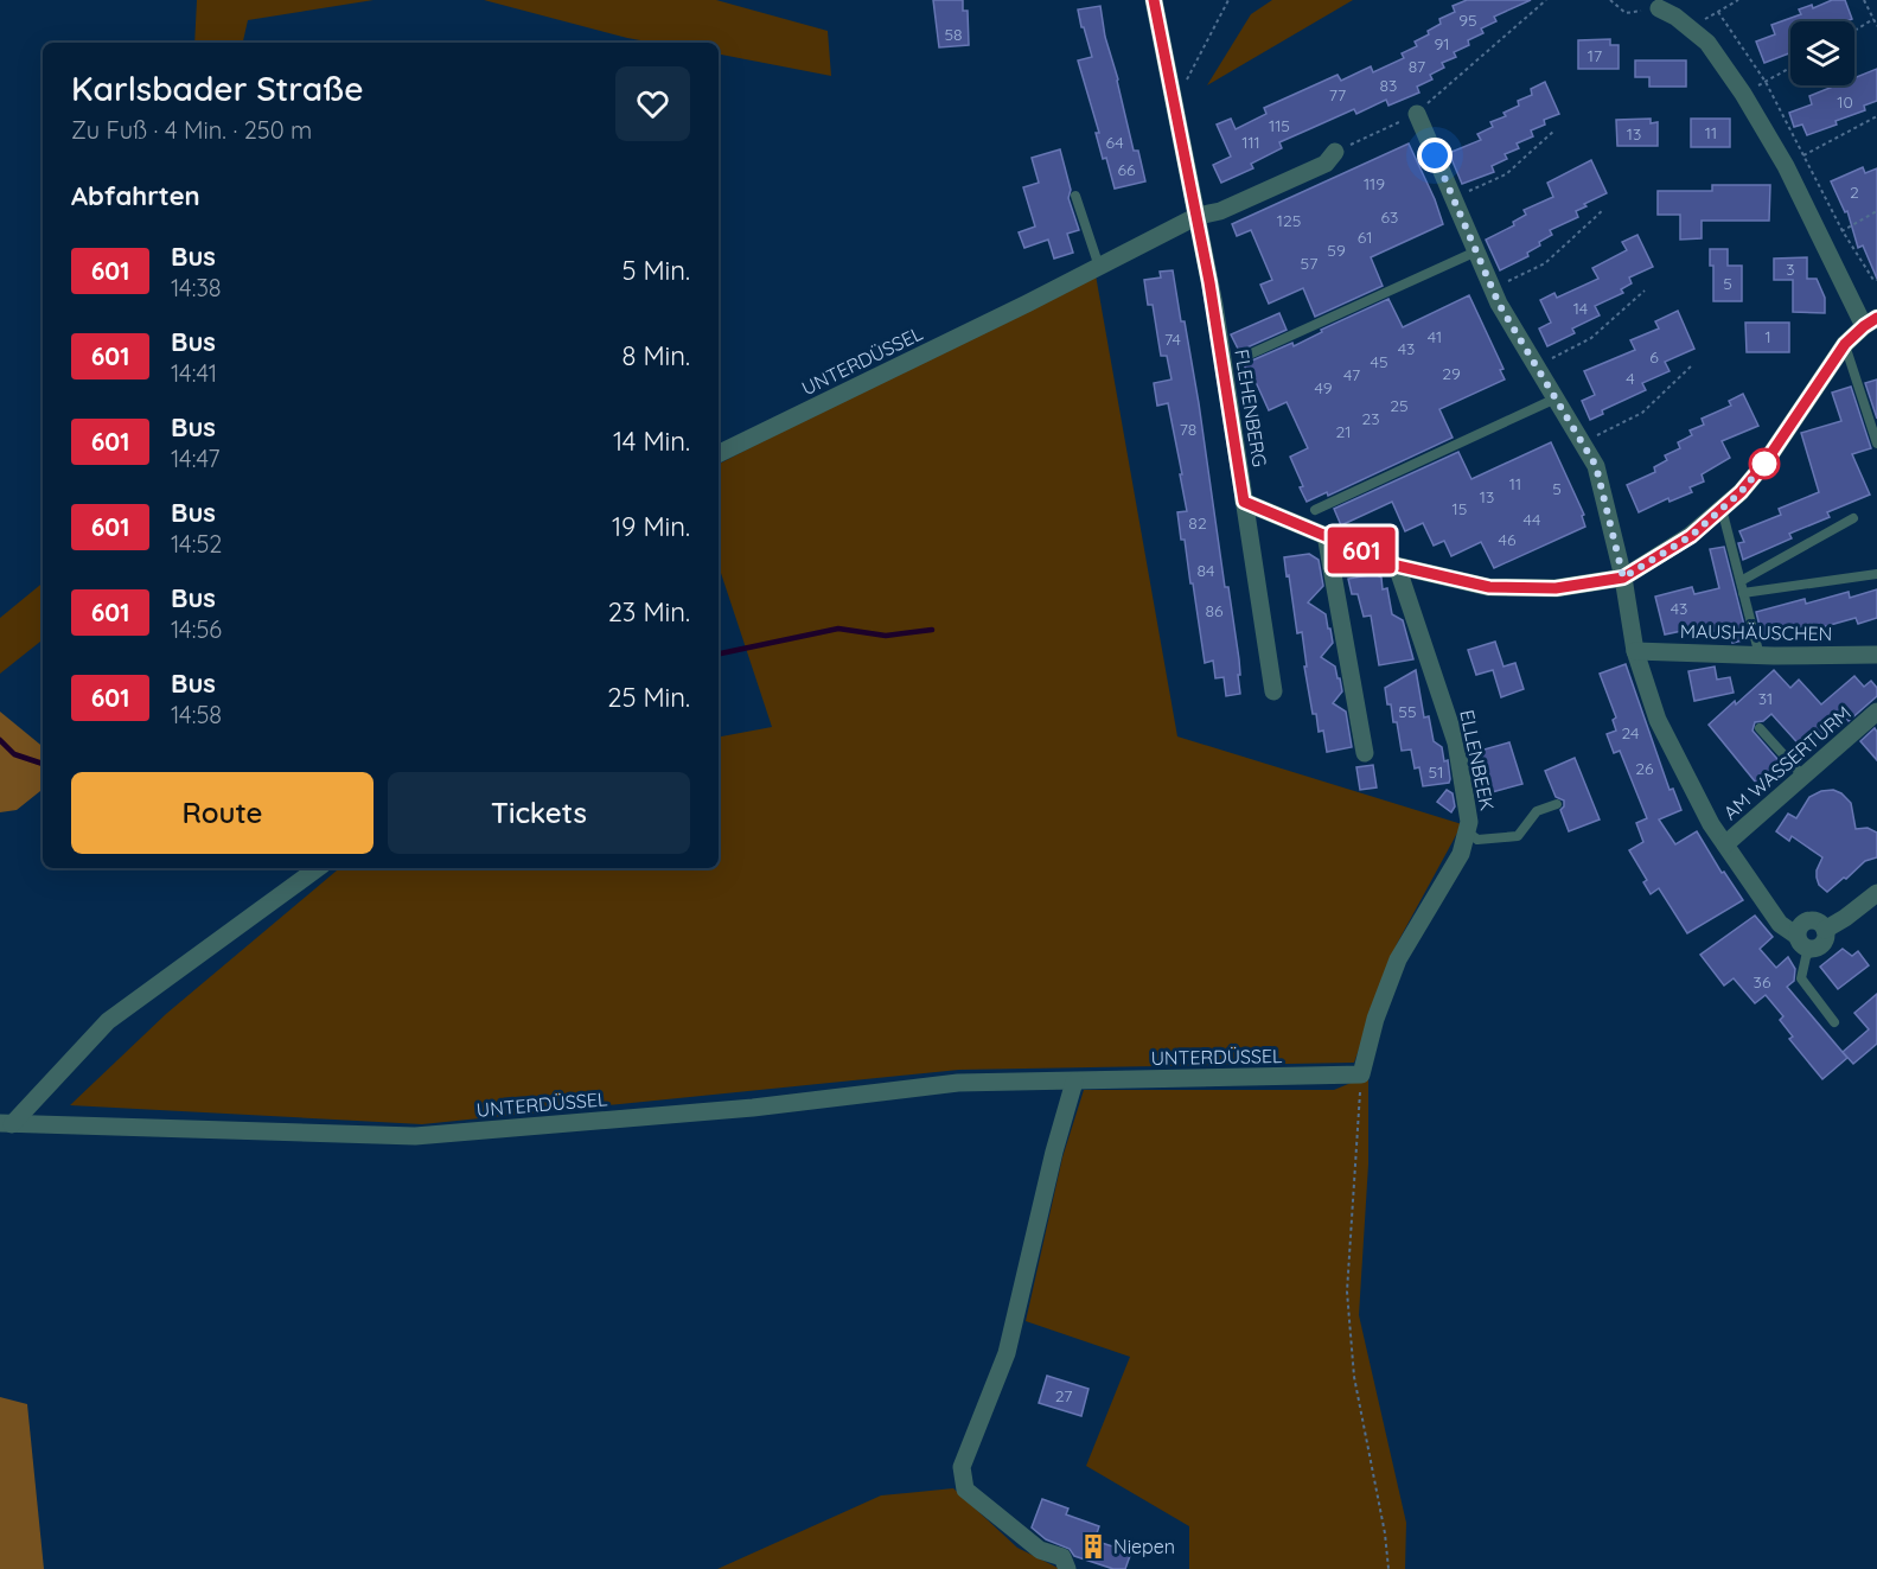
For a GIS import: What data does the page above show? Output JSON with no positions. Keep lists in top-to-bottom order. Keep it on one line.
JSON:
{"streets":{"street":["UNTERDÜSSEL","FLEHENBERG","MAUSHÄUSCHEN","ELLENBEEK","AM WASSERTURM"]},"crossings":[["UNTERDÜSSEL","ELLENBEEK"],["MAUSHÄUSCHEN","AM WASSERTURM"]],"places":{"building":["Niepen"]},"lines":["bus line 601"],"house_numbers":["95","58","91","17","87","83","77","10","115","11","13","64","111","66","119","2","63","125","61","59","57","3","5","14","41","1","74","43","6","45","29","47","4","49","25","23","78","21","11","5","13","15","44","82","46","84","43","86","31","55","24","26","51","36","27"],"page":{"on_map":"601","heading":[["Karlsbader Straße","Zu Fuß · 4 Min. · 250 m"],"Abfahrten"],"list":[{"mark":"601","name":"Bus","note":"14:38","value":"5 Min."},{"mark":"601","name":"Bus","note":"14:41","value":"8 Min."},{"mark":"601","name":"Bus","note":"14:47","value":"14 Min."},{"mark":"601","name":"Bus","note":"14:52","value":"19 Min."},{"mark":"601","name":"Bus","note":"14:56","value":"23 Min."},{"mark":"601","name":"Bus","note":"14:58","value":"25 Min."}],"buttons":["Route","Tickets"]}}
